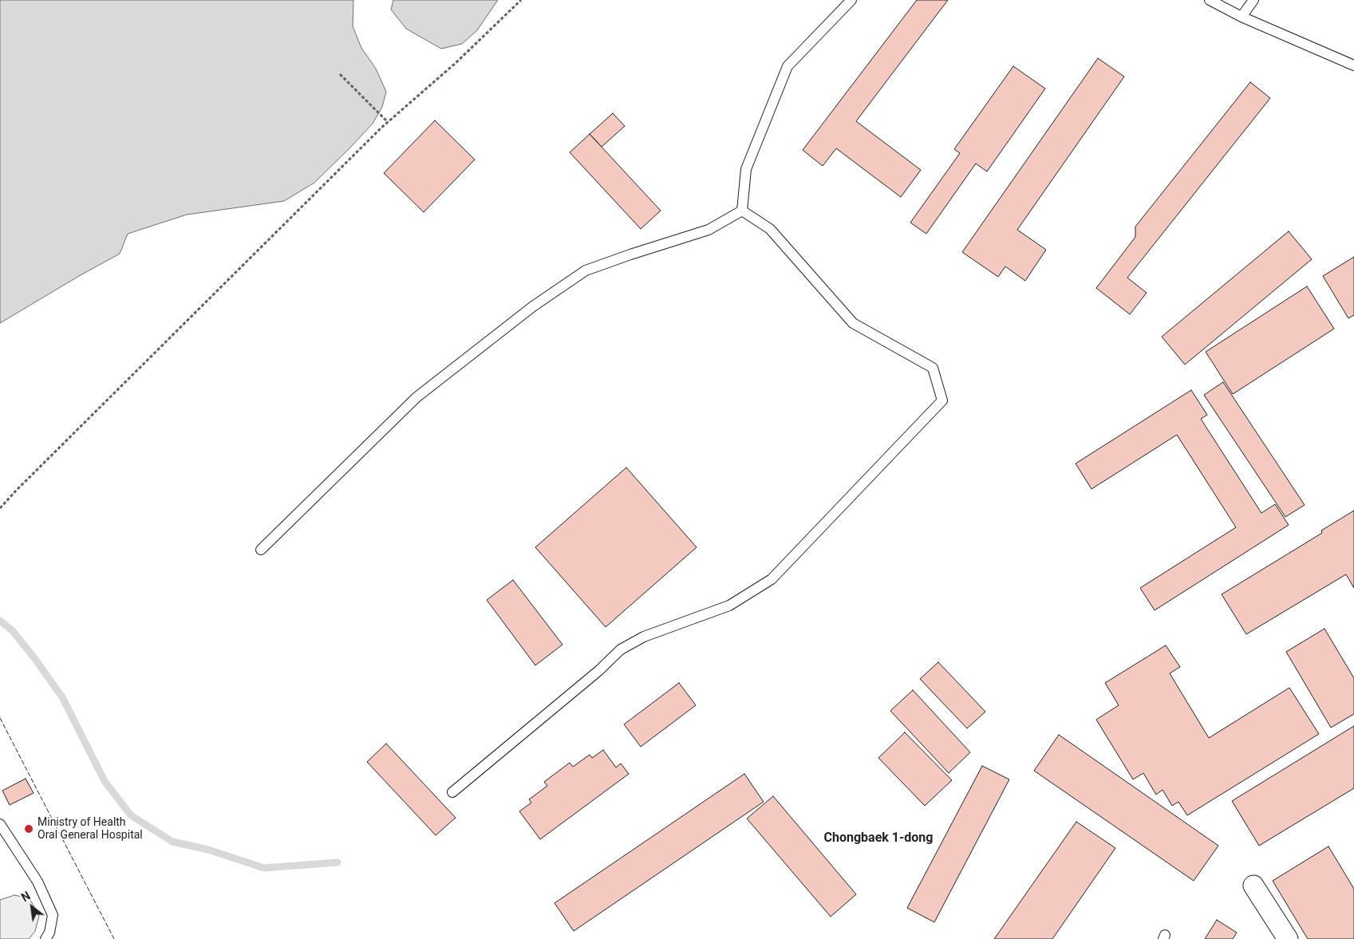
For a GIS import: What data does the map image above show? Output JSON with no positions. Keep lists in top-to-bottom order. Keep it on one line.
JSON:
{"districts":["Chongbaek 1-dong"],"places":["Ministry of Health Oral General Hospital"],"north":"top left"}
